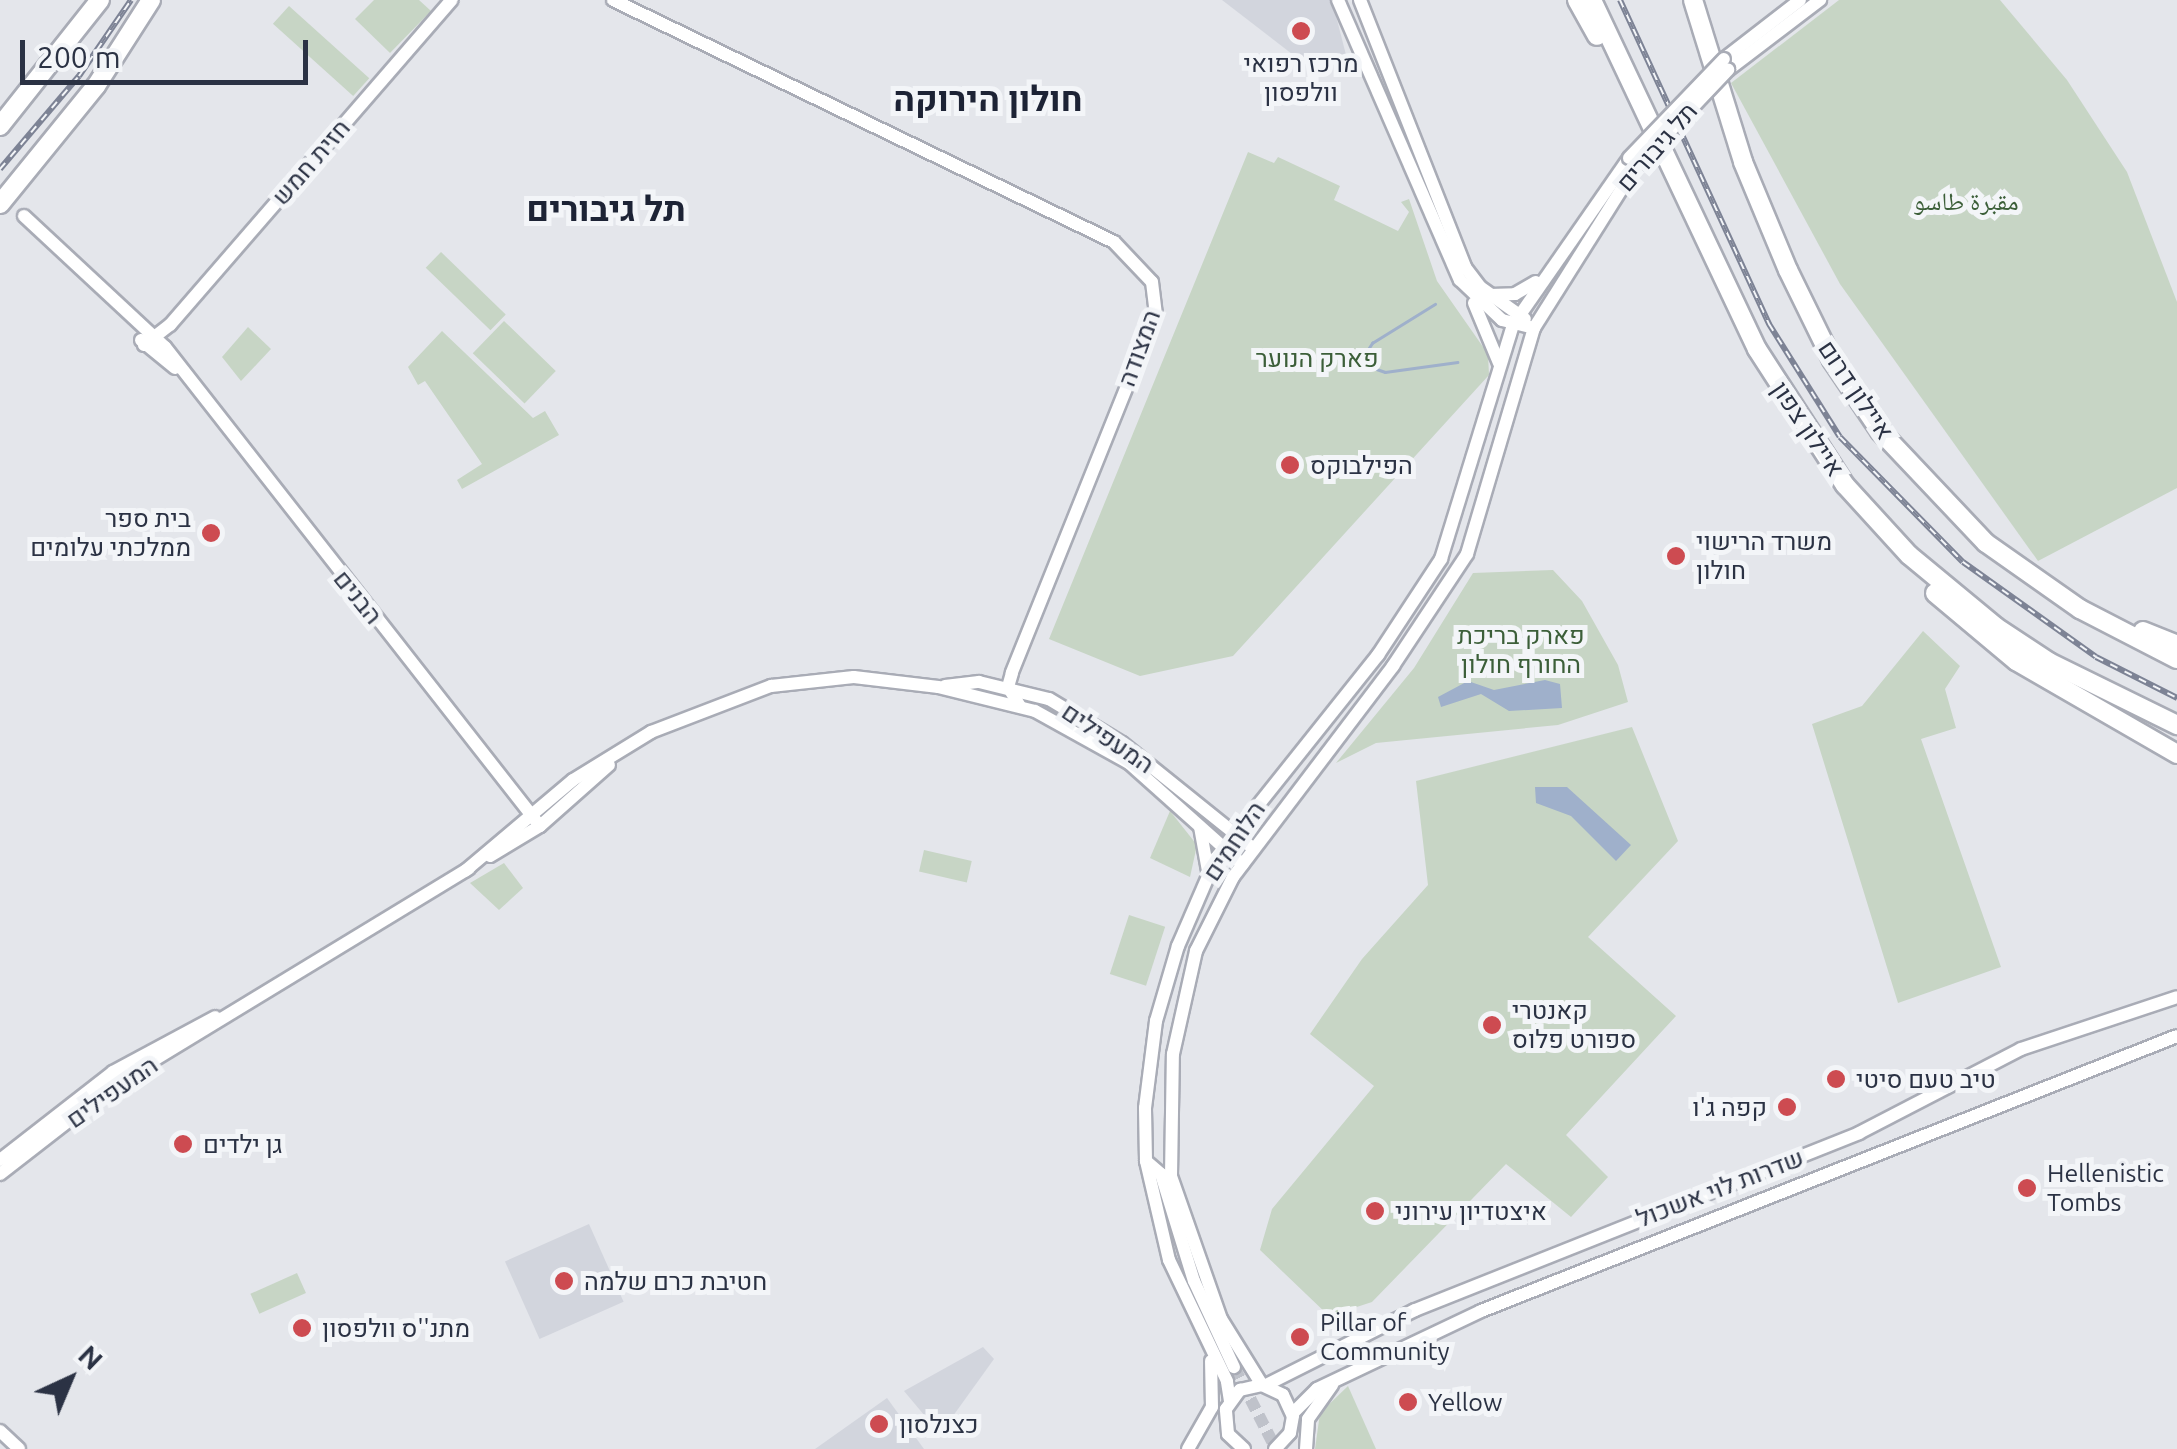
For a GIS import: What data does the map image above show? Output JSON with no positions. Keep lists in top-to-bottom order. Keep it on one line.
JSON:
{"streets":{"highway":["איילון דרום","איילון צפון"],"main road":["תל גיבורים","חזית חמש","המצודה","הבנים","המעפילים","הלוחמים","שדרות לוי אשכול"]},"crossings":[["תל גיבורים","הלוחמים"],["חזית חמש","הבנים"],["המצודה","המעפילים"],["הבנים","המעפילים"],["המעפילים","הלוחמים"],["הלוחמים","שדרות לוי אשכול"]],"districts":["חולון הירוקה","תל גיבורים"],"parks":["مقبرة طاسو","פארק הנוער","פארק בריכת החורף חולון"],"places":["מרכז רפואי וולפסון","הפילבוקס","בית ספר ממלכתי עלומים","משרד הרישוי חולון","קאנטרי ספורט פלוס","טיב טעם סיטי","קפה ג'ו","גן ילדים","Hellenistic Tombs","איצטדיון עירוני","חטיבת כרם שלמה","מתנ''ס וולפסון","Pillar of Community","Yellow","כצנלסון"],"scale_bar":"200 m","north":"top right"}
